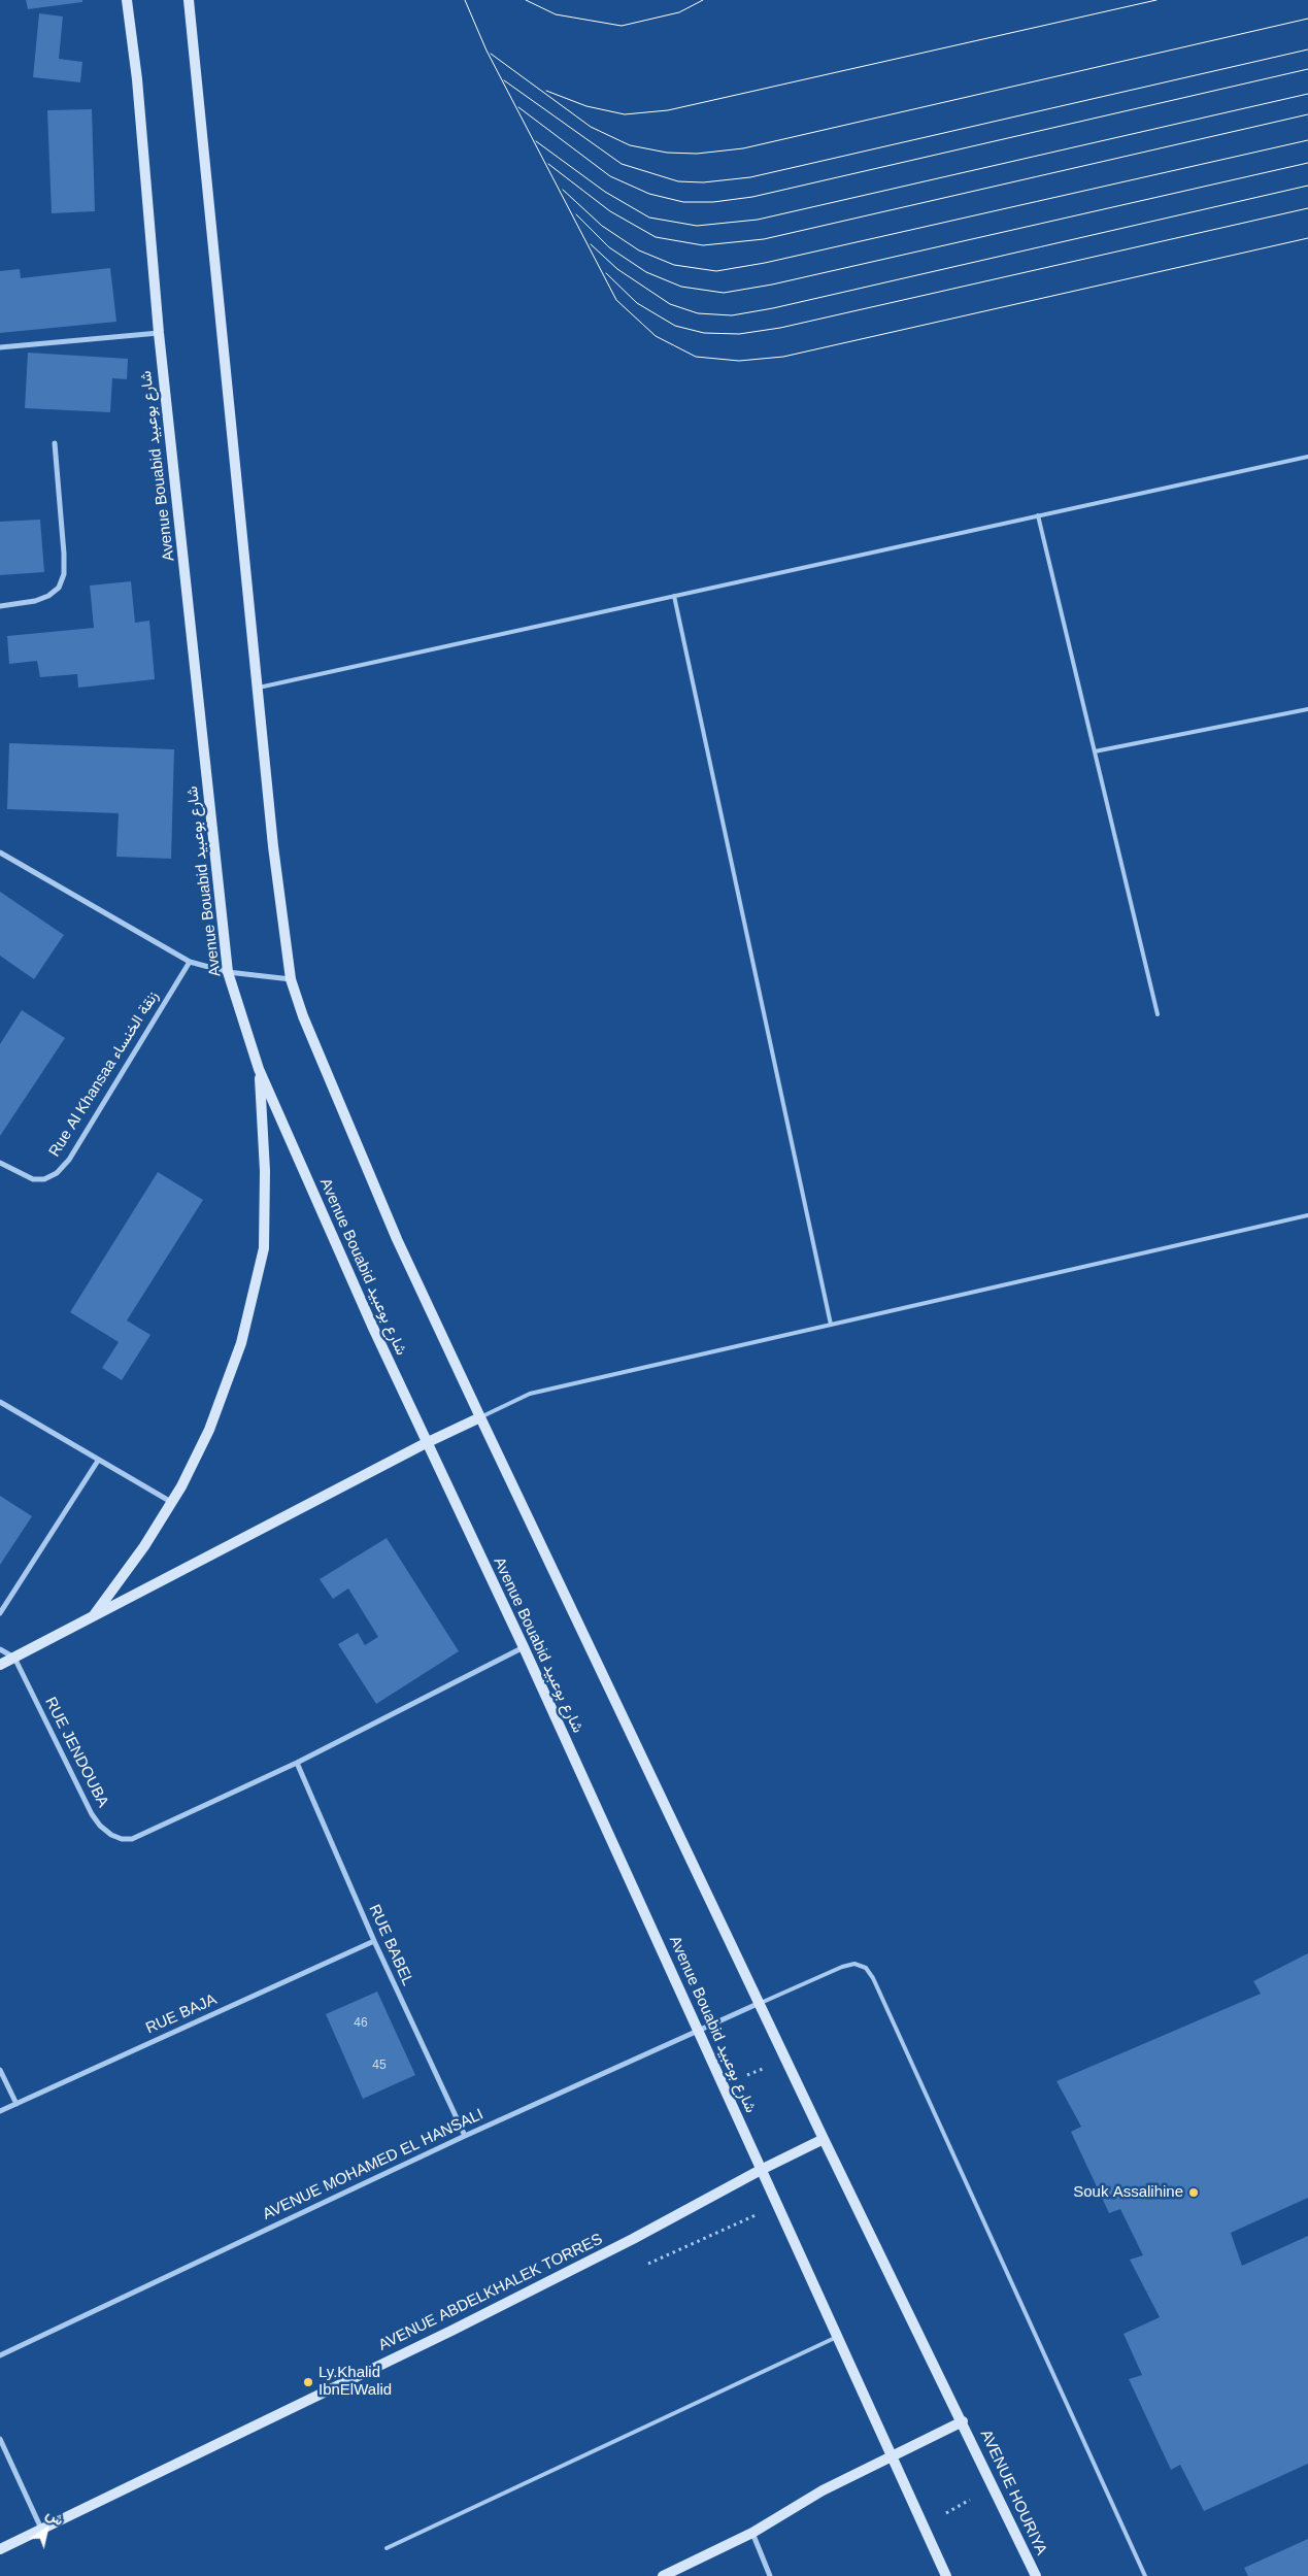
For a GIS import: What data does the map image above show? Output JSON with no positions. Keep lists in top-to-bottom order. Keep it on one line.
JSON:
{"streets":{"street":["Avenue Bouabid شارع بوعبيد","Rue Al Khansaa زنقة الخنساء","RUE JENDOUBA","RUE BABEL","RUE BAJA","AVENUE MOHAMED EL HANSALI","AVENUE ABDELKHALEK TORRES","AVENUE HOURIYA"]},"crossings":[["Avenue Bouabid شارع بوعبيد","AVENUE MOHAMED EL HANSALI"],["Avenue Bouabid شارع بوعبيد","AVENUE ABDELKHALEK TORRES"],["RUE JENDOUBA","RUE BABEL"],["RUE BABEL","RUE BAJA"],["RUE BABEL","AVENUE MOHAMED EL HANSALI"]],"places":["Souk Assalihine","Ly.Khalid IbnElWalid"],"house_numbers":["46","45"],"north":"top right"}
